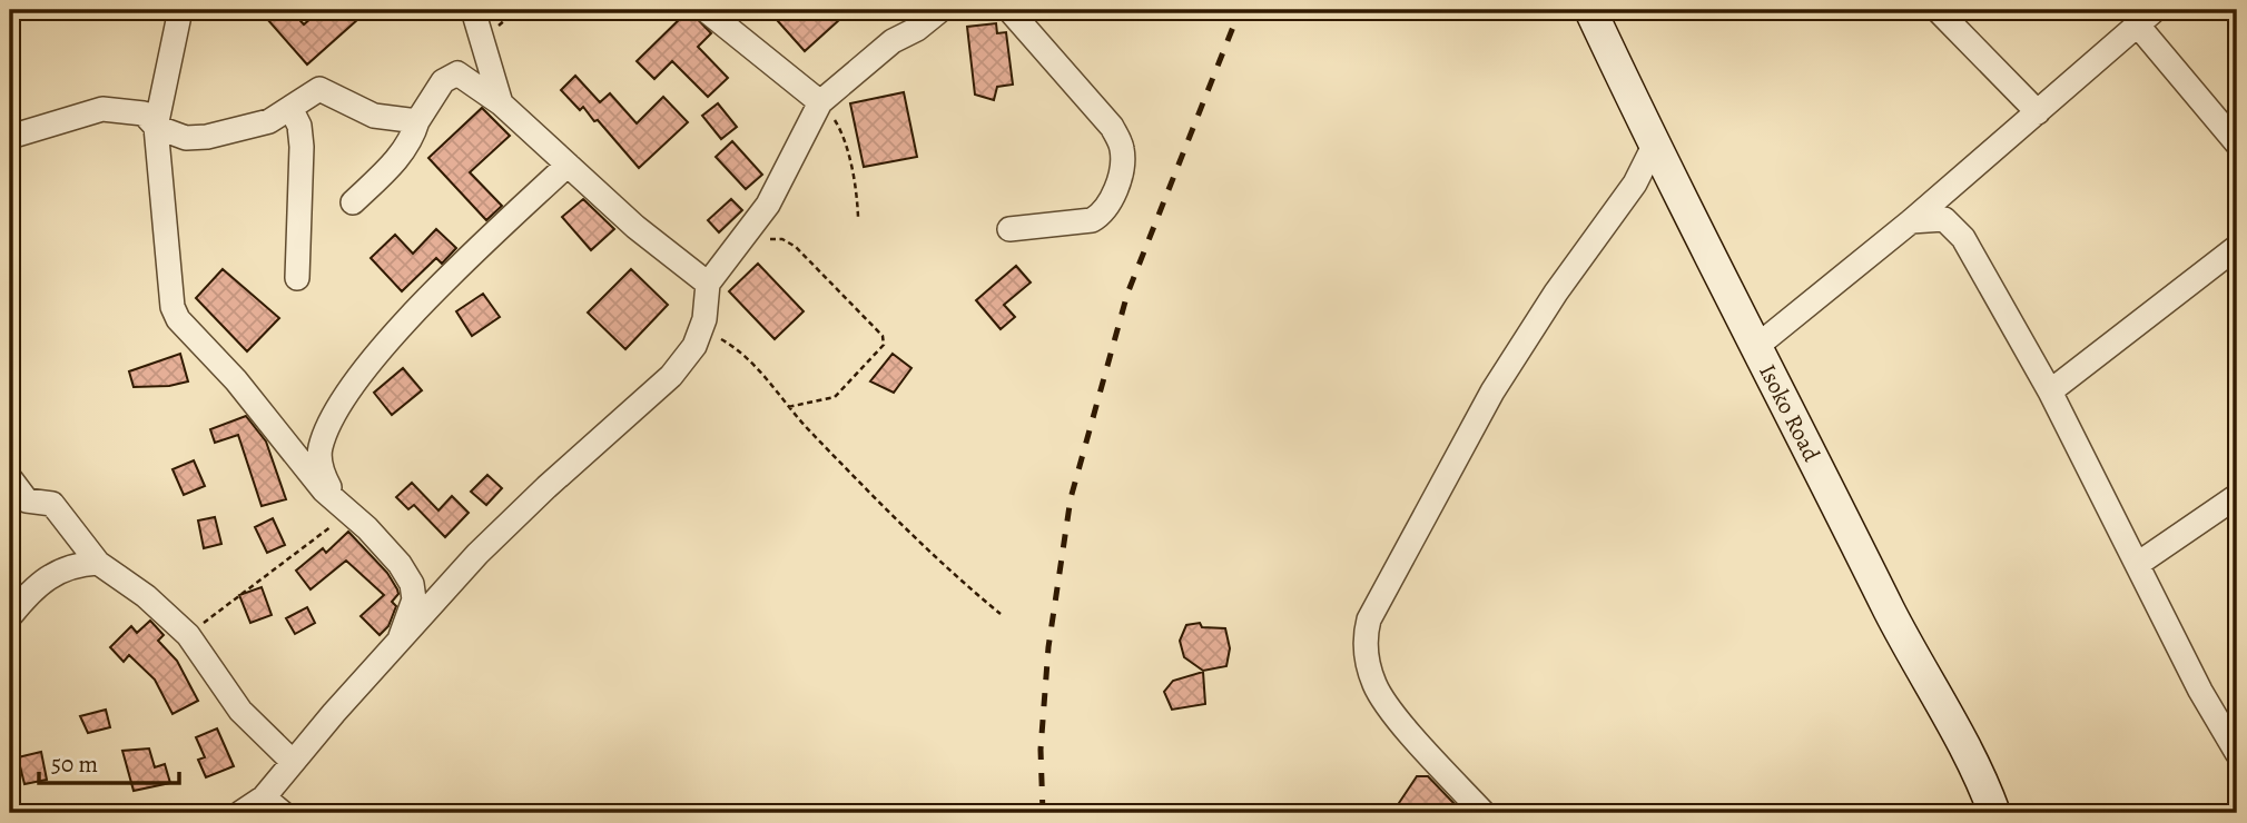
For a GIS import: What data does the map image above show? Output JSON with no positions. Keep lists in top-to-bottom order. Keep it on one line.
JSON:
{"streets":{"street":["Isoko Road"]},"scale_bar":"50 m"}
